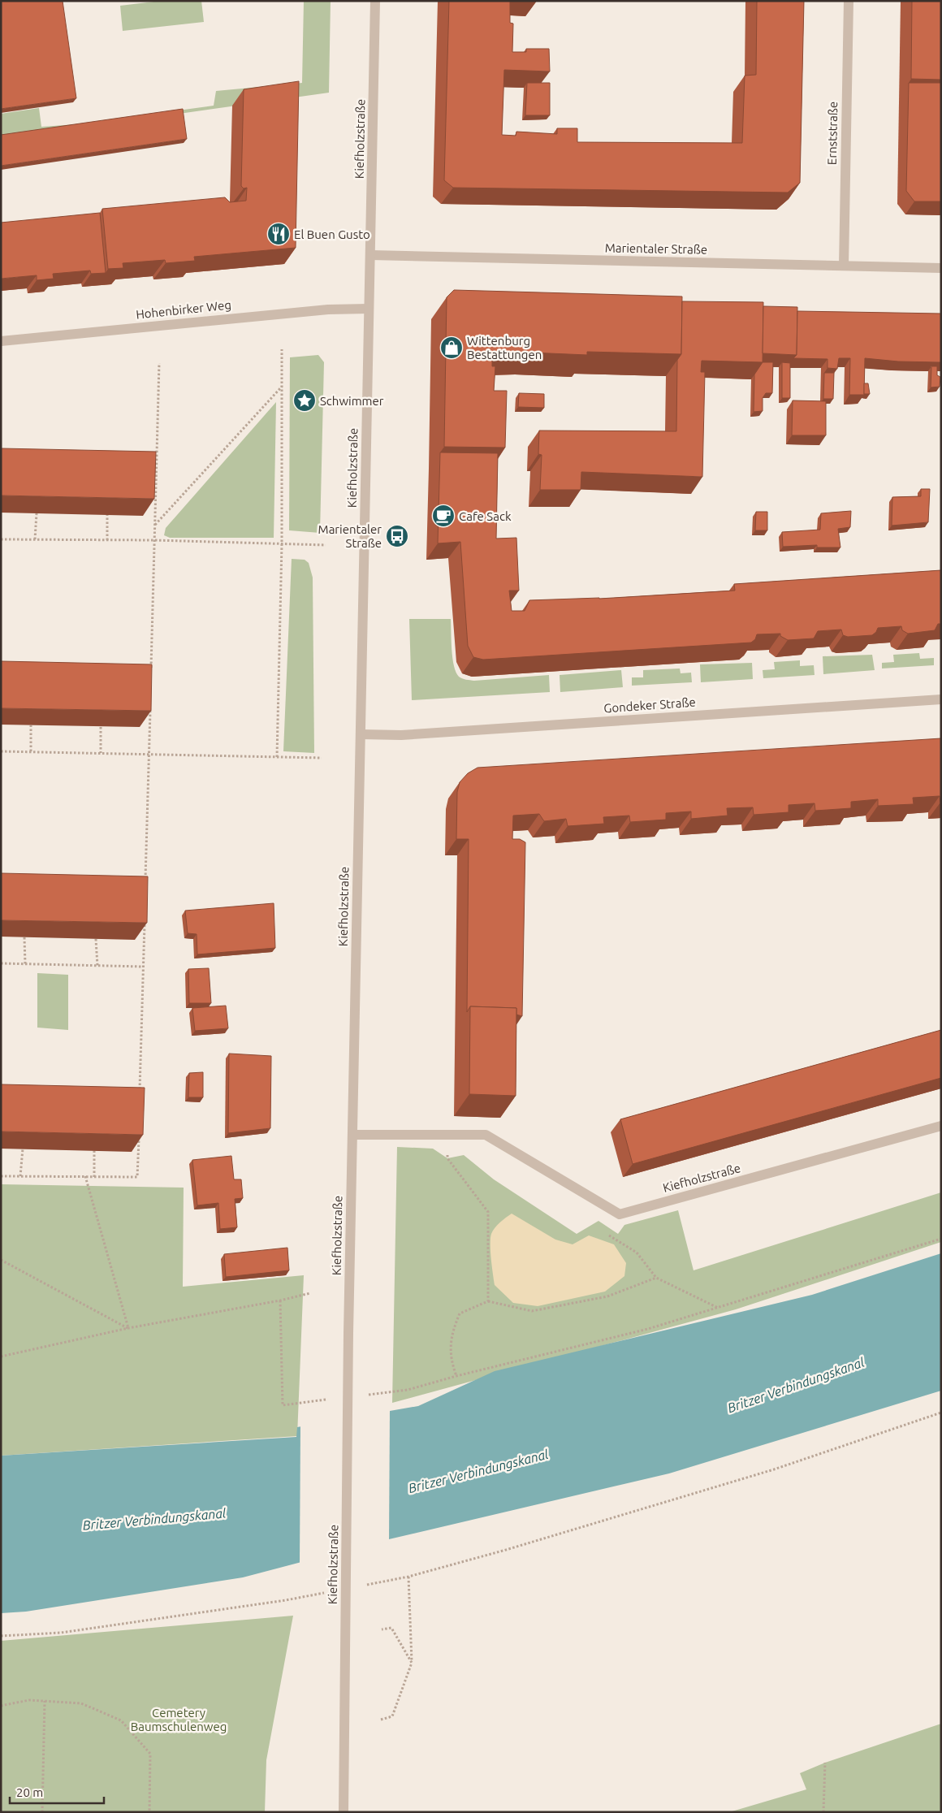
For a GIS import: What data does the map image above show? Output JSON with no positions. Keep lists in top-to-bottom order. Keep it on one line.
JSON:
{"streets":{"street":["Ernststraße","Kiefholzstraße","Marientaler Straße","Hohenbirker Weg","Gondeker Straße"]},"crossings":[["Ernststraße","Marientaler Straße"],["Kiefholzstraße","Marientaler Straße"],["Kiefholzstraße","Hohenbirker Weg"],["Kiefholzstraße","Gondeker Straße"]],"water":["Britzer Verbindungskanal"],"parks":["Cemetery Baumschulenweg"],"places":{"restaurant":["El Buen Gusto"],"shop":["Wittenburg Bestattungen"],"place":["Schwimmer"],"cafe":["Cafe Sack"],"bus stop":["Marientaler Straße"]},"scale_bar":"20 m"}
